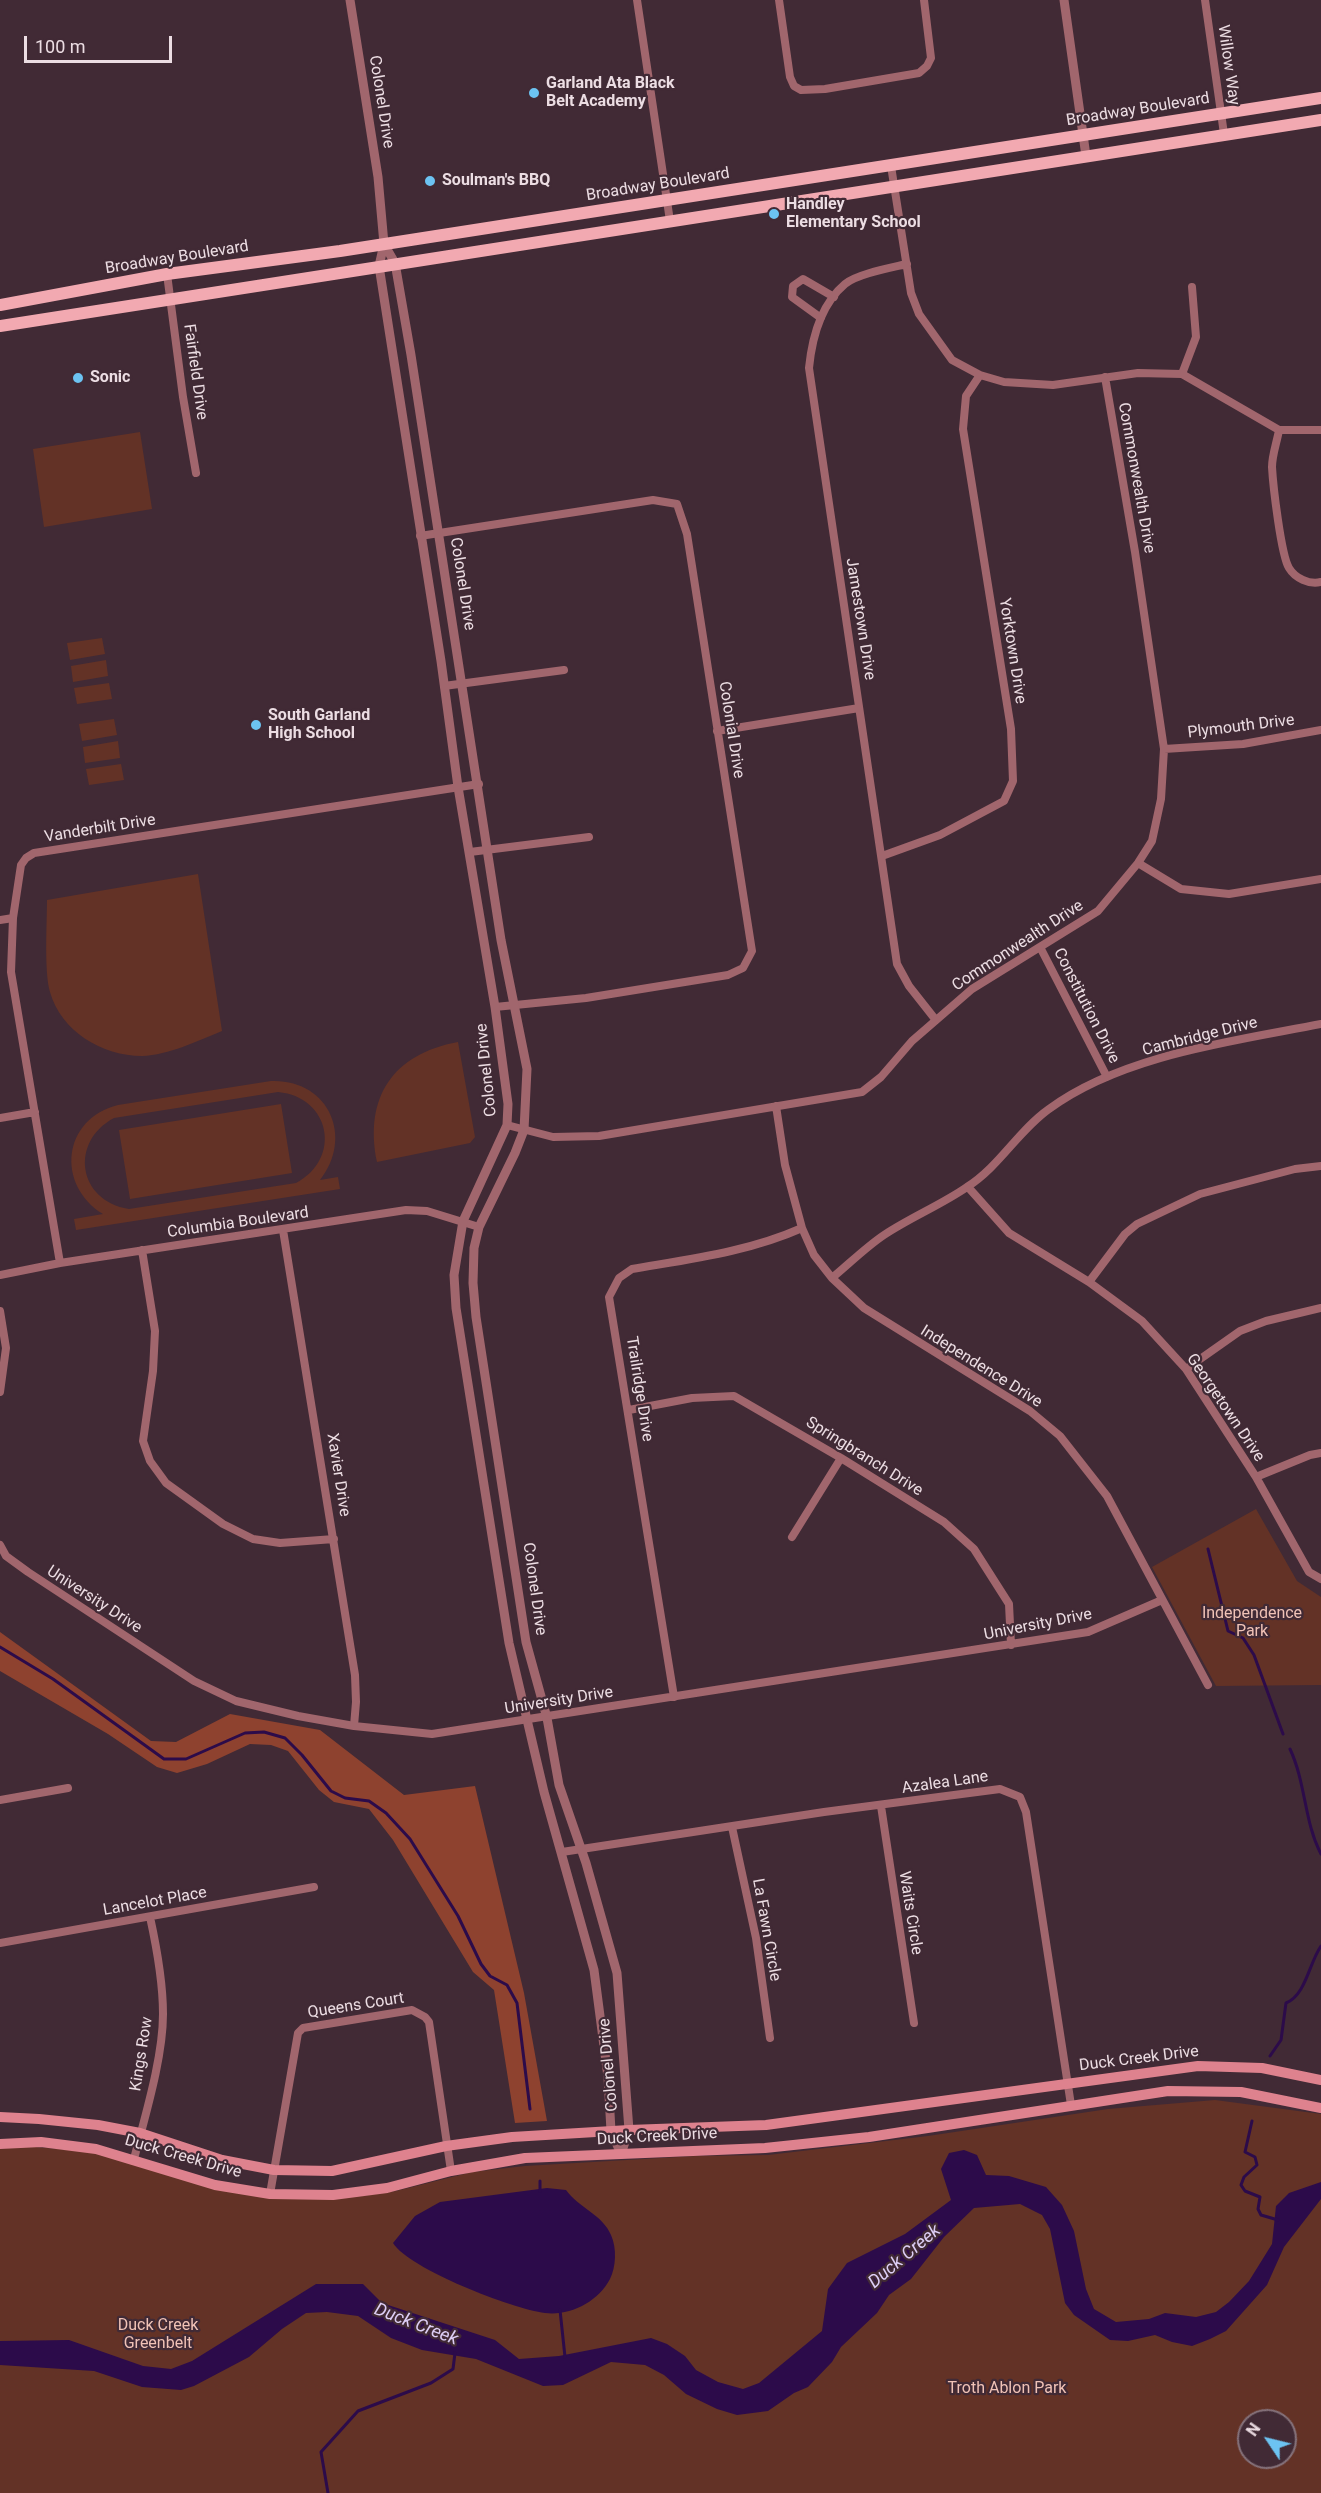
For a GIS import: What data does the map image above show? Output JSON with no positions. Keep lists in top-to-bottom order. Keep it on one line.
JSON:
{"streets":{"main road":["Broadway Boulevard","Duck Creek Drive"],"street":["Willow Way","Colonel Drive","Fairfield Drive","Commonwealth Drive","Jamestown Drive","Yorktown Drive","Plymouth Drive","Colonial Drive","Vanderbilt Drive","Constitution Drive","Cambridge Drive","Columbia Boulevard","Independence Drive","Trailridge Drive","Georgetown Drive","Springbranch Drive","Xavier Drive","University Drive","Azalea Lane","Lancelot Place","Waits Circle","La Fawn Circle","Queens Court","Kings Row"]},"crossings":[["Willow Way","Broadway Boulevard"],["Colonel Drive","Broadway Boulevard"],["Colonel Drive","Commonwealth Drive"],["Colonel Drive","Colonial Drive"],["Colonel Drive","Vanderbilt Drive"],["Colonel Drive","Columbia Boulevard"],["Colonel Drive","University Drive"],["Colonel Drive","Azalea Lane"],["Colonel Drive","Duck Creek Drive"],["Broadway Boulevard","Fairfield Drive"],["Commonwealth Drive","Jamestown Drive"],["Commonwealth Drive","Plymouth Drive"],["Commonwealth Drive","Constitution Drive"],["Commonwealth Drive","Independence Drive"],["Jamestown Drive","Yorktown Drive"],["Vanderbilt Drive","Columbia Boulevard"],["Constitution Drive","Cambridge Drive"],["Cambridge Drive","Independence Drive"],["Cambridge Drive","Georgetown Drive"],["Columbia Boulevard","Xavier Drive"],["Independence Drive","Trailridge Drive"],["Independence Drive","University Drive"],["Trailridge Drive","Springbranch Drive"],["Trailridge Drive","University Drive"],["Springbranch Drive","University Drive"],["Xavier Drive","University Drive"],["Azalea Lane","Waits Circle"],["Azalea Lane","La Fawn Circle"],["Azalea Lane","Duck Creek Drive"],["Lancelot Place","Kings Row"],["Queens Court","Duck Creek Drive"],["Kings Row","Duck Creek Drive"]],"water":["Duck Creek"],"parks":["Independence Park","Duck Creek Greenbelt","Troth Ablon Park"],"places":["Garland Ata Black Belt Academy","Soulman's BBQ","Handley Elementary School","Sonic","South Garland High School"],"scale_bar":"100 m","north":"top left"}
